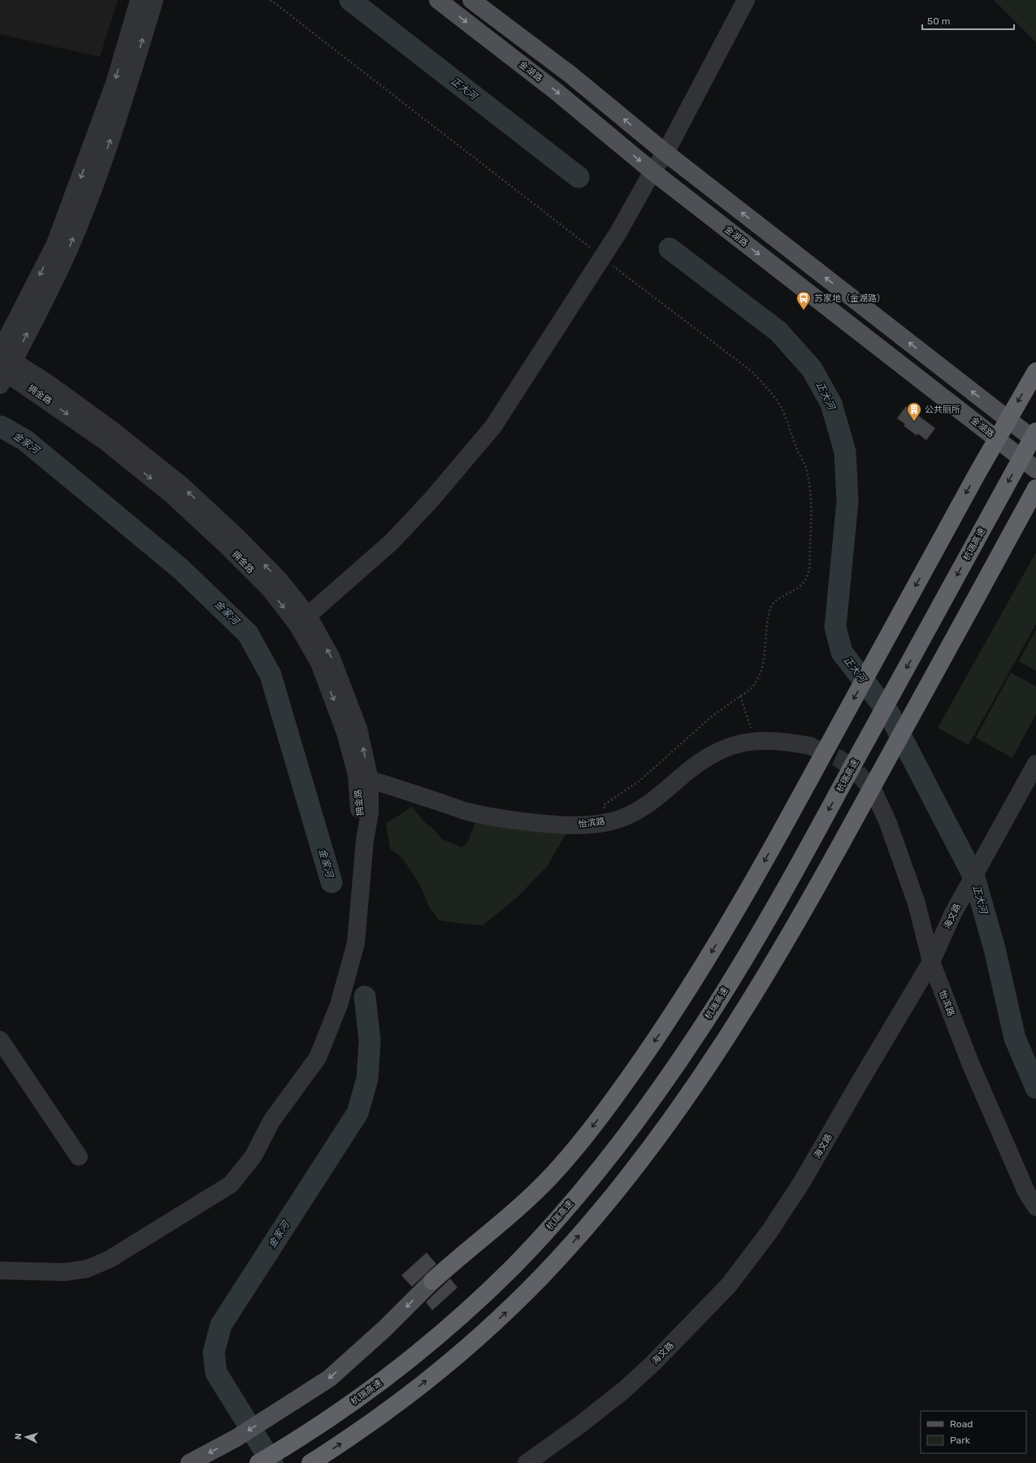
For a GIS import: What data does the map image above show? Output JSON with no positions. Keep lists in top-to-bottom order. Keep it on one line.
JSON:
{"streets":{"highway":["杭瑞高速"],"main road":["金湖路"],"street":["拥金路","怡滨路","海文路"]},"crossings":[["拥金路","怡滨路"],["怡滨路","海文路"]],"water":["正大河","金家河"],"places":{"bus stop":["苏家地（金湖路）"],"building":["公共厕所"]},"legend":["Road","Park"],"scale_bar":"50 m","north":"left"}
